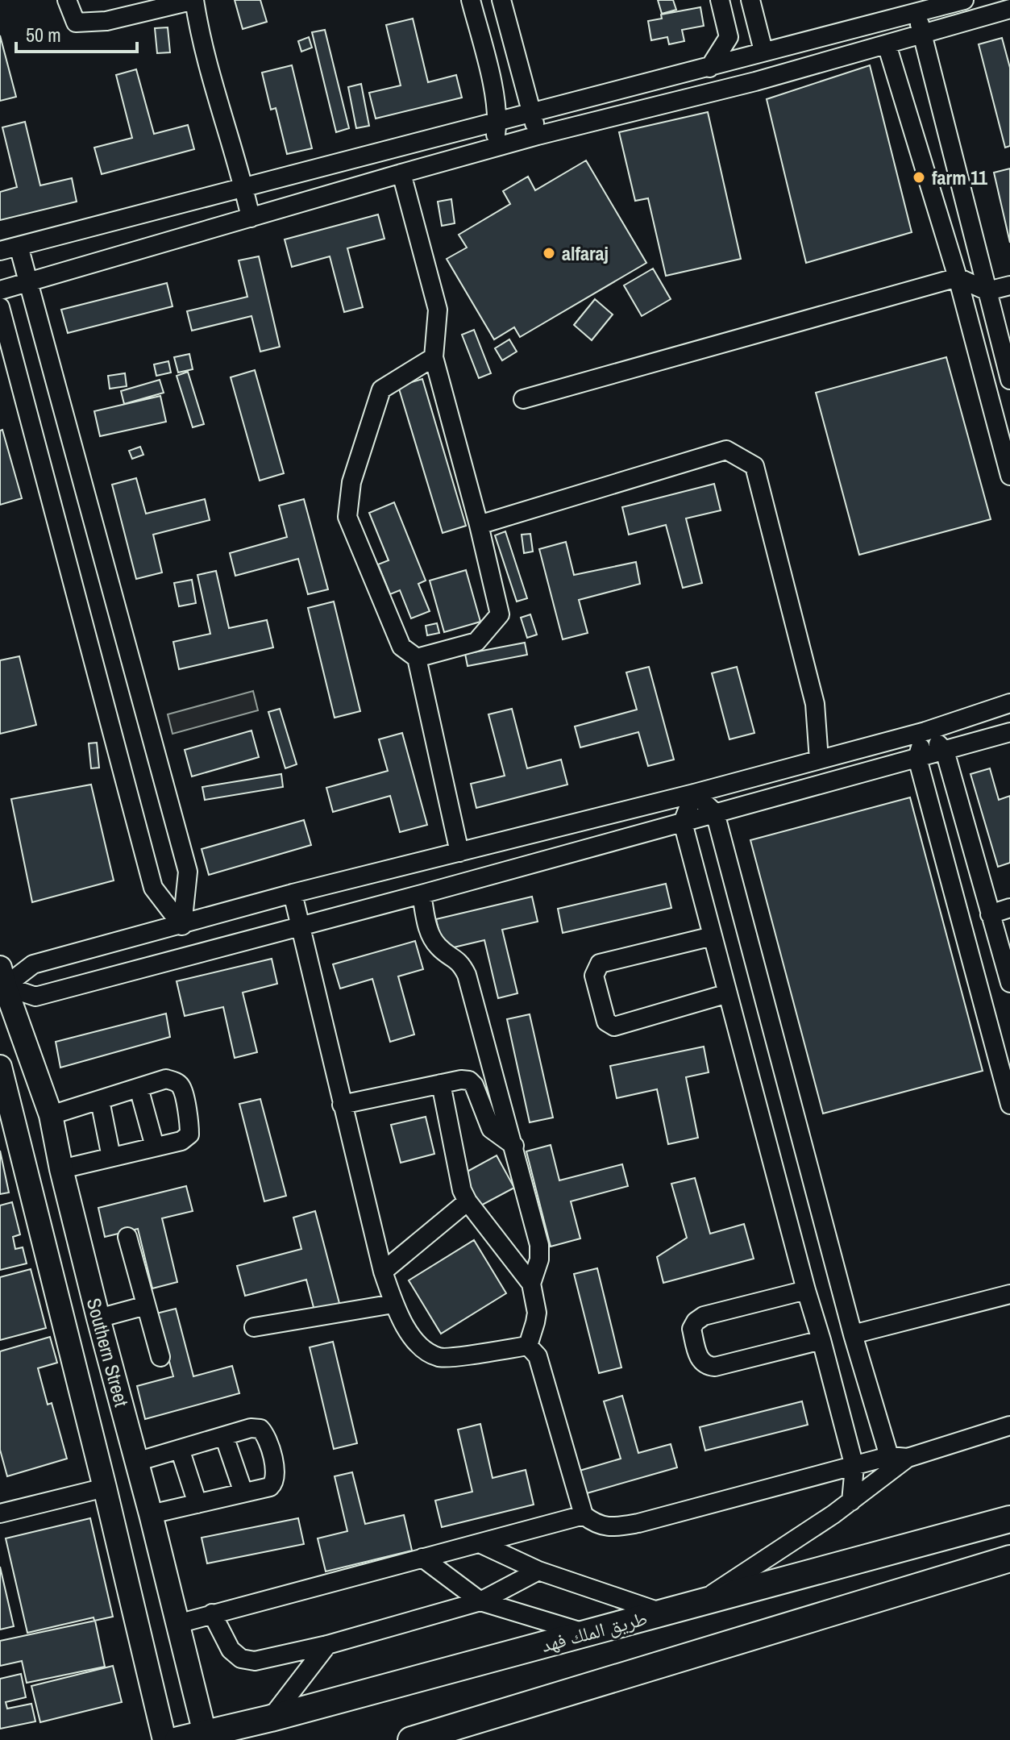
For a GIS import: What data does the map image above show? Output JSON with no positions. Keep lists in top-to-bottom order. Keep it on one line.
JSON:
{"streets":{"highway":["طريق الملك فهد"],"main road":["Southern Street"]},"crossings":[["Southern Street","طريق الملك فهد"]],"places":["farm 11","alfaraj"],"scale_bar":"50 m"}
